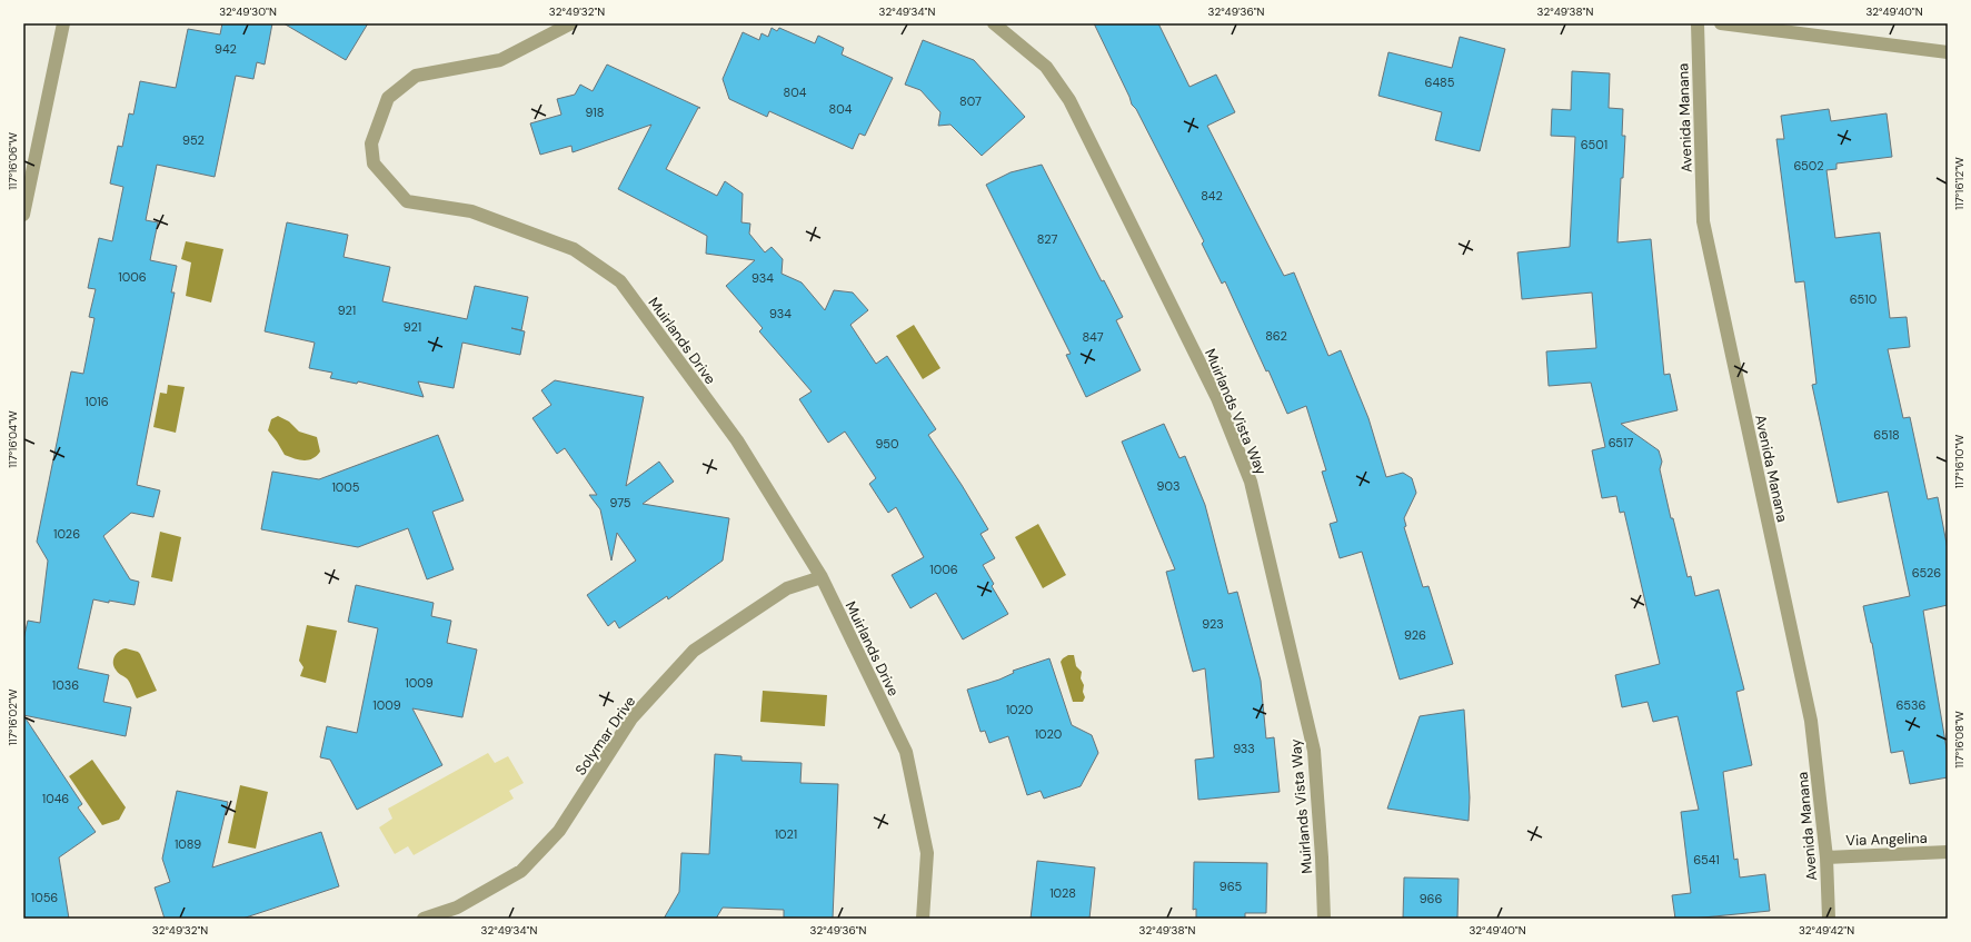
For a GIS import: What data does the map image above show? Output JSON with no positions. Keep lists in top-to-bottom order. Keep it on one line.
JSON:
{"streets":{"street":["Avenida Manana","Muirlands Drive","Muirlands Vista Way","Solymar Drive","Via Angelina"]},"crossings":[["Avenida Manana","Via Angelina"],["Muirlands Drive","Solymar Drive"]],"house_numbers":["942","6485","804","807","804","918","952","6501","6502","842","827","1006","934","6510","921","934","921","862","847","1016","6518","6517","950","903","1005","975","1026","1006","6526","923","926","1009","1036","1009","6536","1020","1020","933","1046","1021","1089","6541","965","1028","1056","966"],"coordinates":["32°49'30\"N","32°49'32\"N","32°49'34\"N","32°49'36\"N","32°49'38\"N","32°49'40\"N","117°16'06\"W","117°16'12\"W","117°16'04\"W","117°16'10\"W","117°16'02\"W","117°16'08\"W","32°49'42\"N"]}
